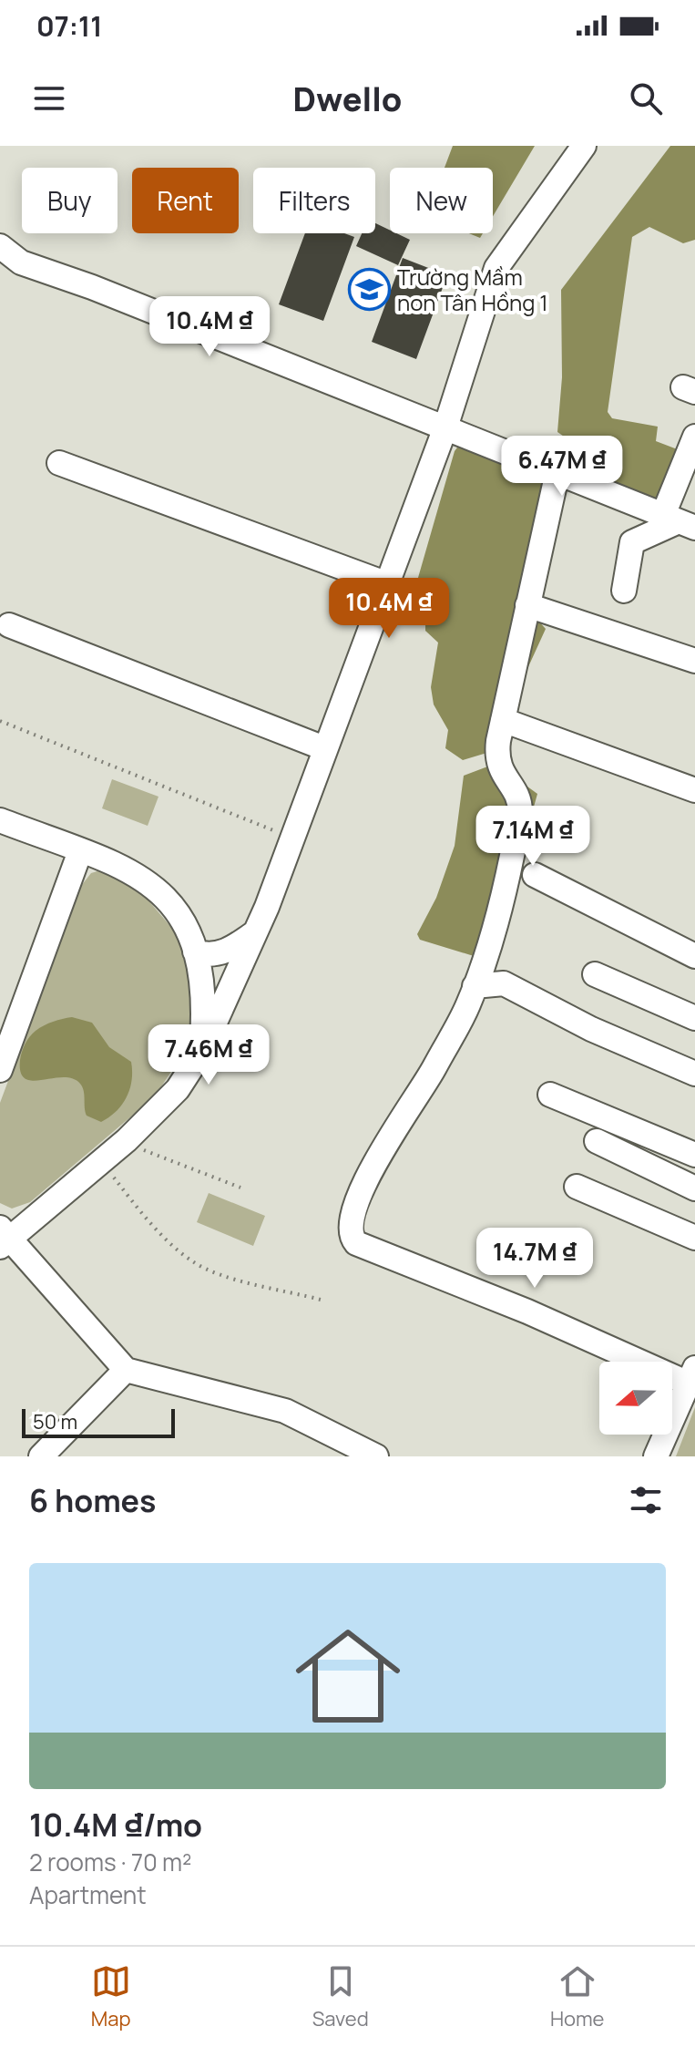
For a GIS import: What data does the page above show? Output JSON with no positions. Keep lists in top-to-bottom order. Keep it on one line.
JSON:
{"places":{"school or university":["Trường Mầm non Tân Hồng 1"]},"scale_bar":"50 m","north":"left","page":{"status":"07:11","header":"Dwello","chip":["Buy","Rent","Filters","New"],"price":["10.4M ₫","6.47M ₫","10.4M ₫","7.14M ₫","7.46M ₫","14.7M ₫"],"scale":"50 m","heading":"6 homes","list":[{"name":"10.4M ₫/mo","note":"2 rooms · 70 m² · Apartment"}],"tabs":["Map","Saved","Home"]}}
